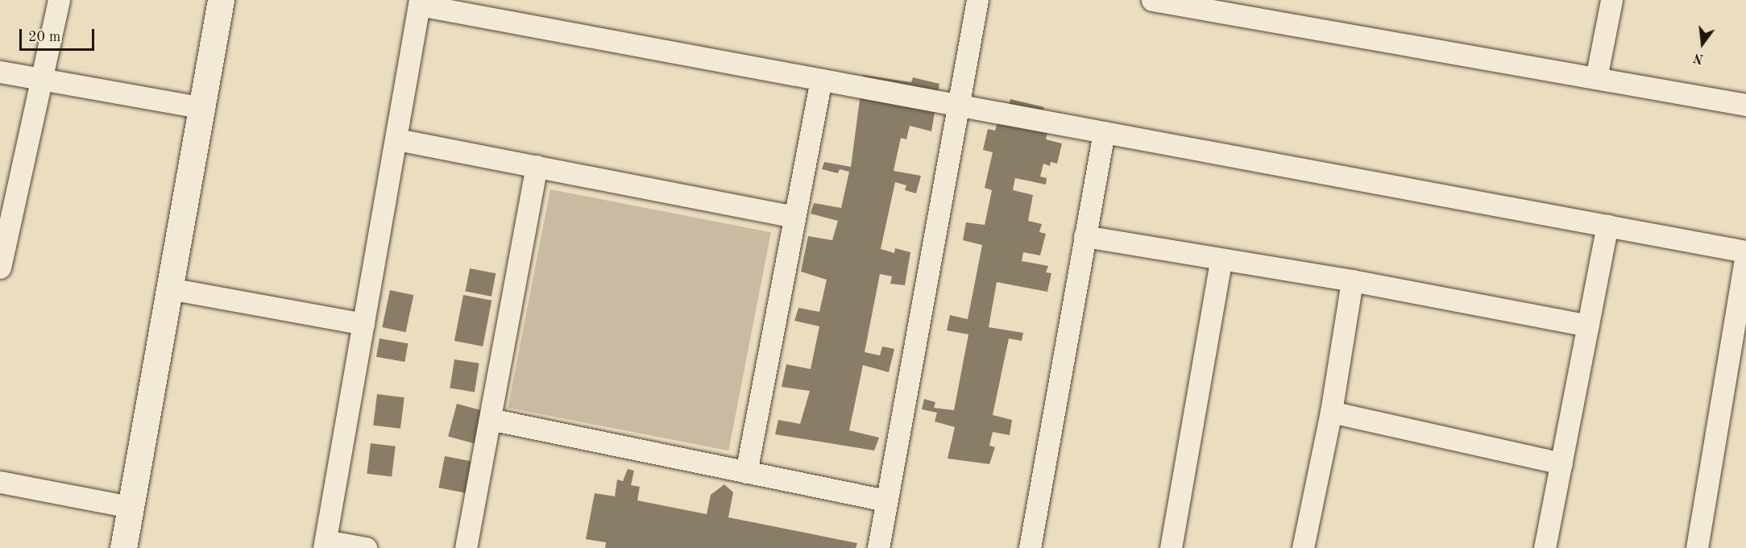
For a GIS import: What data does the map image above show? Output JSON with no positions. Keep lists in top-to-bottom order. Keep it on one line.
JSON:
{"scale_bar":"20 m","north":"bottom"}
